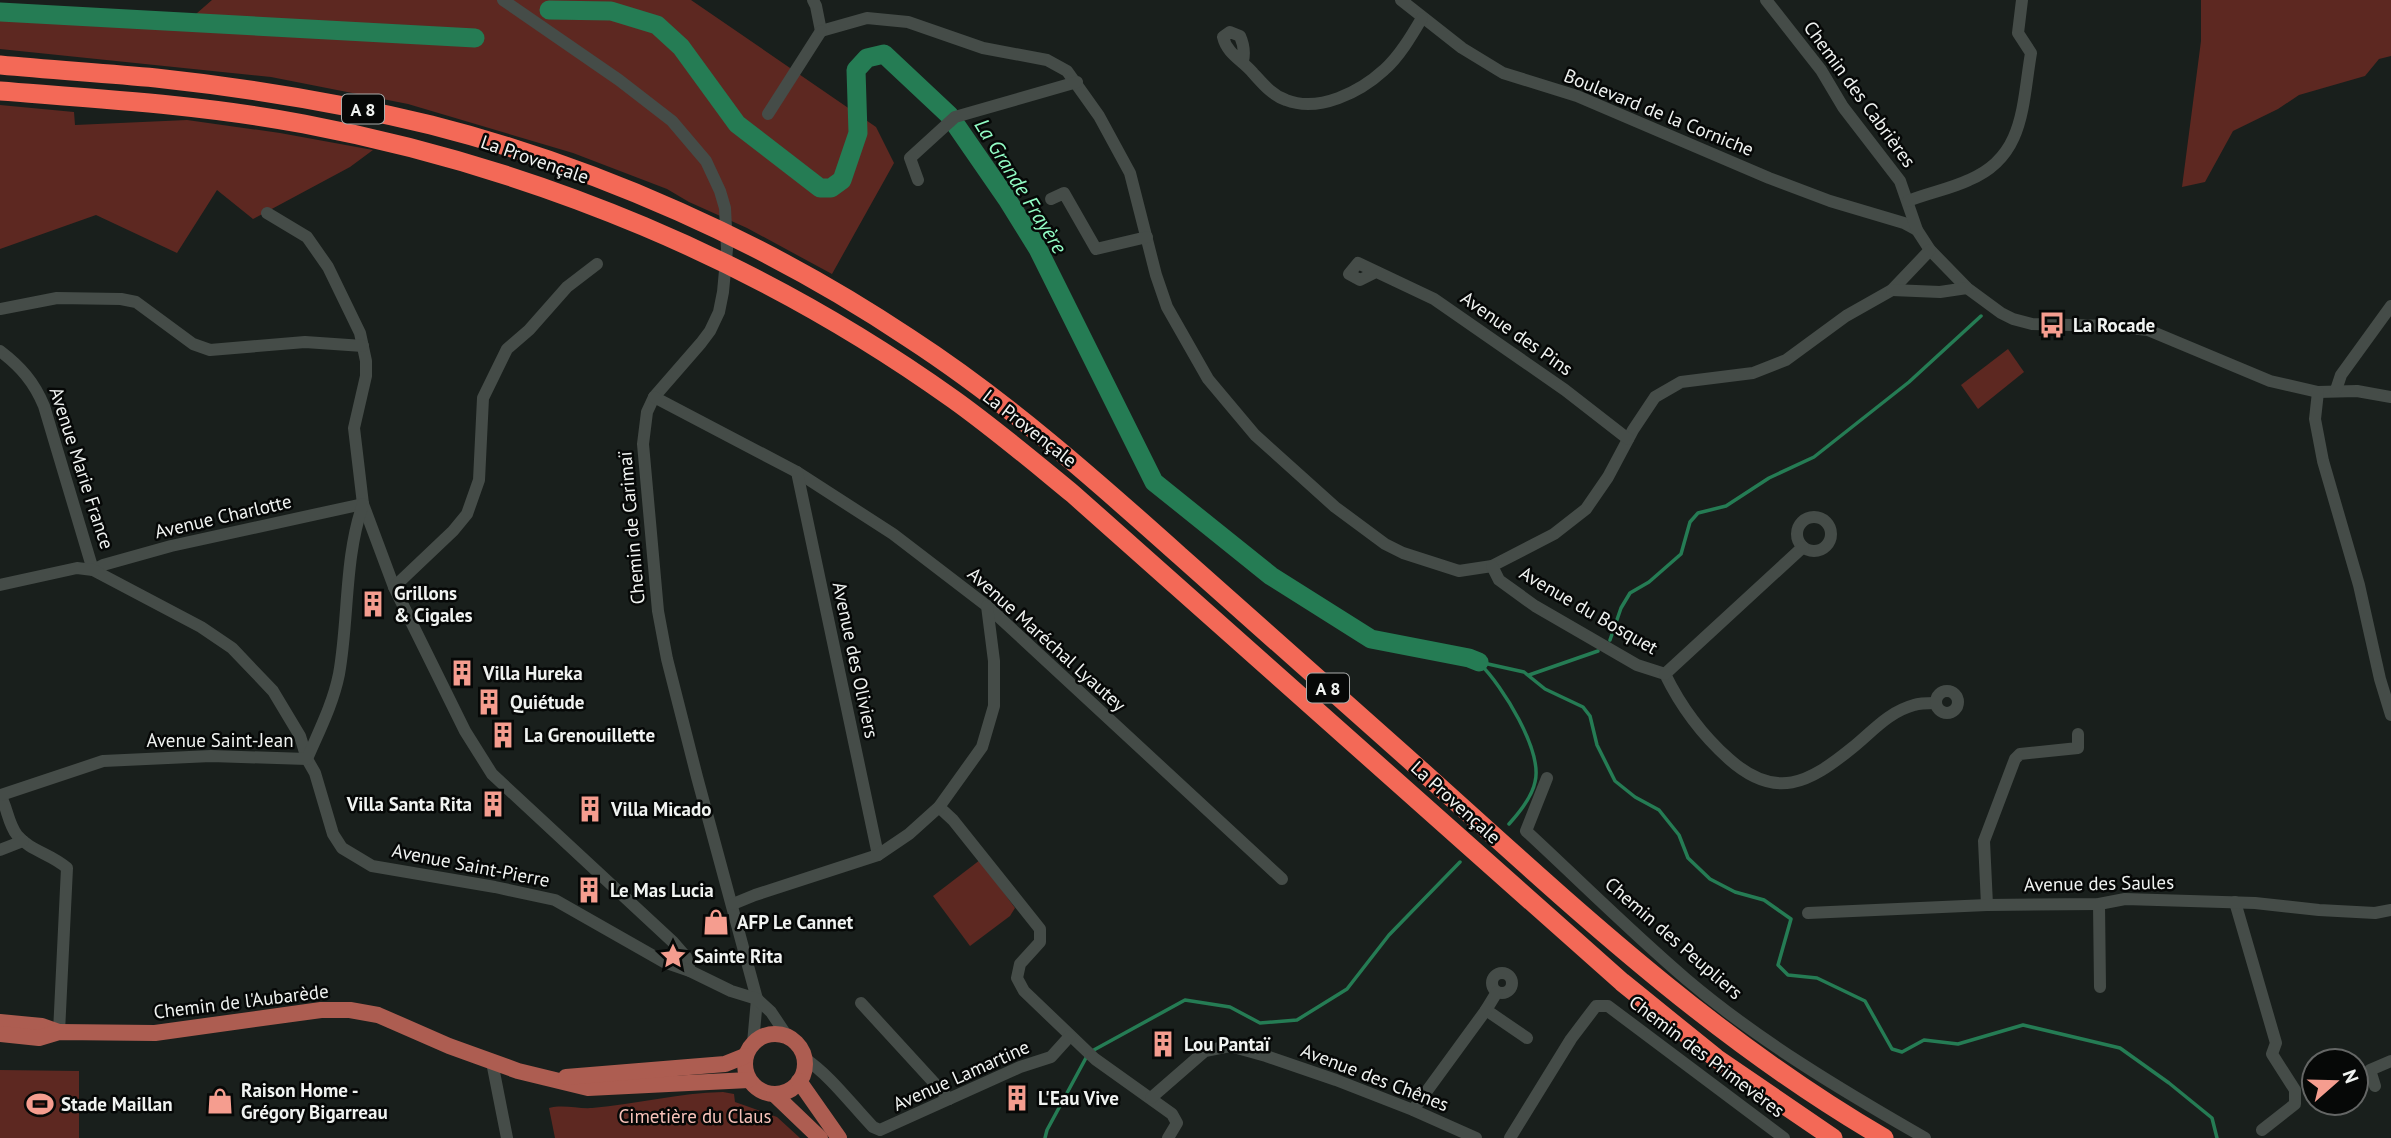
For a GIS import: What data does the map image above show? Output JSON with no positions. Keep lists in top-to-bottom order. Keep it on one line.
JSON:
{"streets":{"highway":["A 8","La Provençale"],"main road":["Chemin de l'Aubarède"],"street":["Chemin des Cabrières","Boulevard de la Corniche","Avenue des Pins","Avenue Marie France","Avenue Charlotte","Chemin de Carimaï","Avenue du Bosquet","Avenue Maréchal Lyautey","Avenue des Oliviers","Avenue Saint-Jean","Avenue Saint-Pierre","Avenue des Saules","Chemin des Peupliers","Chemin des Primevères","Avenue Lamartine","Avenue des Chênes"]},"crossings":[["Chemin des Cabrières","Boulevard de la Corniche"],["Avenue Marie France","Avenue Charlotte"],["Avenue Marie France","Avenue Saint-Pierre"],["Avenue Charlotte","Avenue Saint-Jean"],["Avenue Charlotte","Avenue Saint-Pierre"],["Chemin de Carimaï","Avenue Maréchal Lyautey"],["Chemin de Carimaï","Avenue Saint-Pierre"],["Chemin de Carimaï","Chemin de l'Aubarède"],["Chemin de Carimaï","Avenue Lamartine"],["Avenue Maréchal Lyautey","Avenue des Oliviers"],["Avenue Saint-Jean","Avenue Saint-Pierre"],["Chemin de l'Aubarède","Avenue Lamartine"]],"water":["La Grande Frayère"],"parks":["Cimetière du Claus"],"places":{"bus stop":["La Rocade"],"building":["Grillons & Cigales","Villa Hureka","Quiétude","La Grenouillette","Villa Santa Rita","Villa Micado","Le Mas Lucia","Lou Pantaï","L'Eau Vive"],"shop":["AFP Le Cannet","Raison Home - Grégory Bigarreau"],"place":["Sainte Rita"],"sports":["Stade Maillan"]},"north":"right"}
